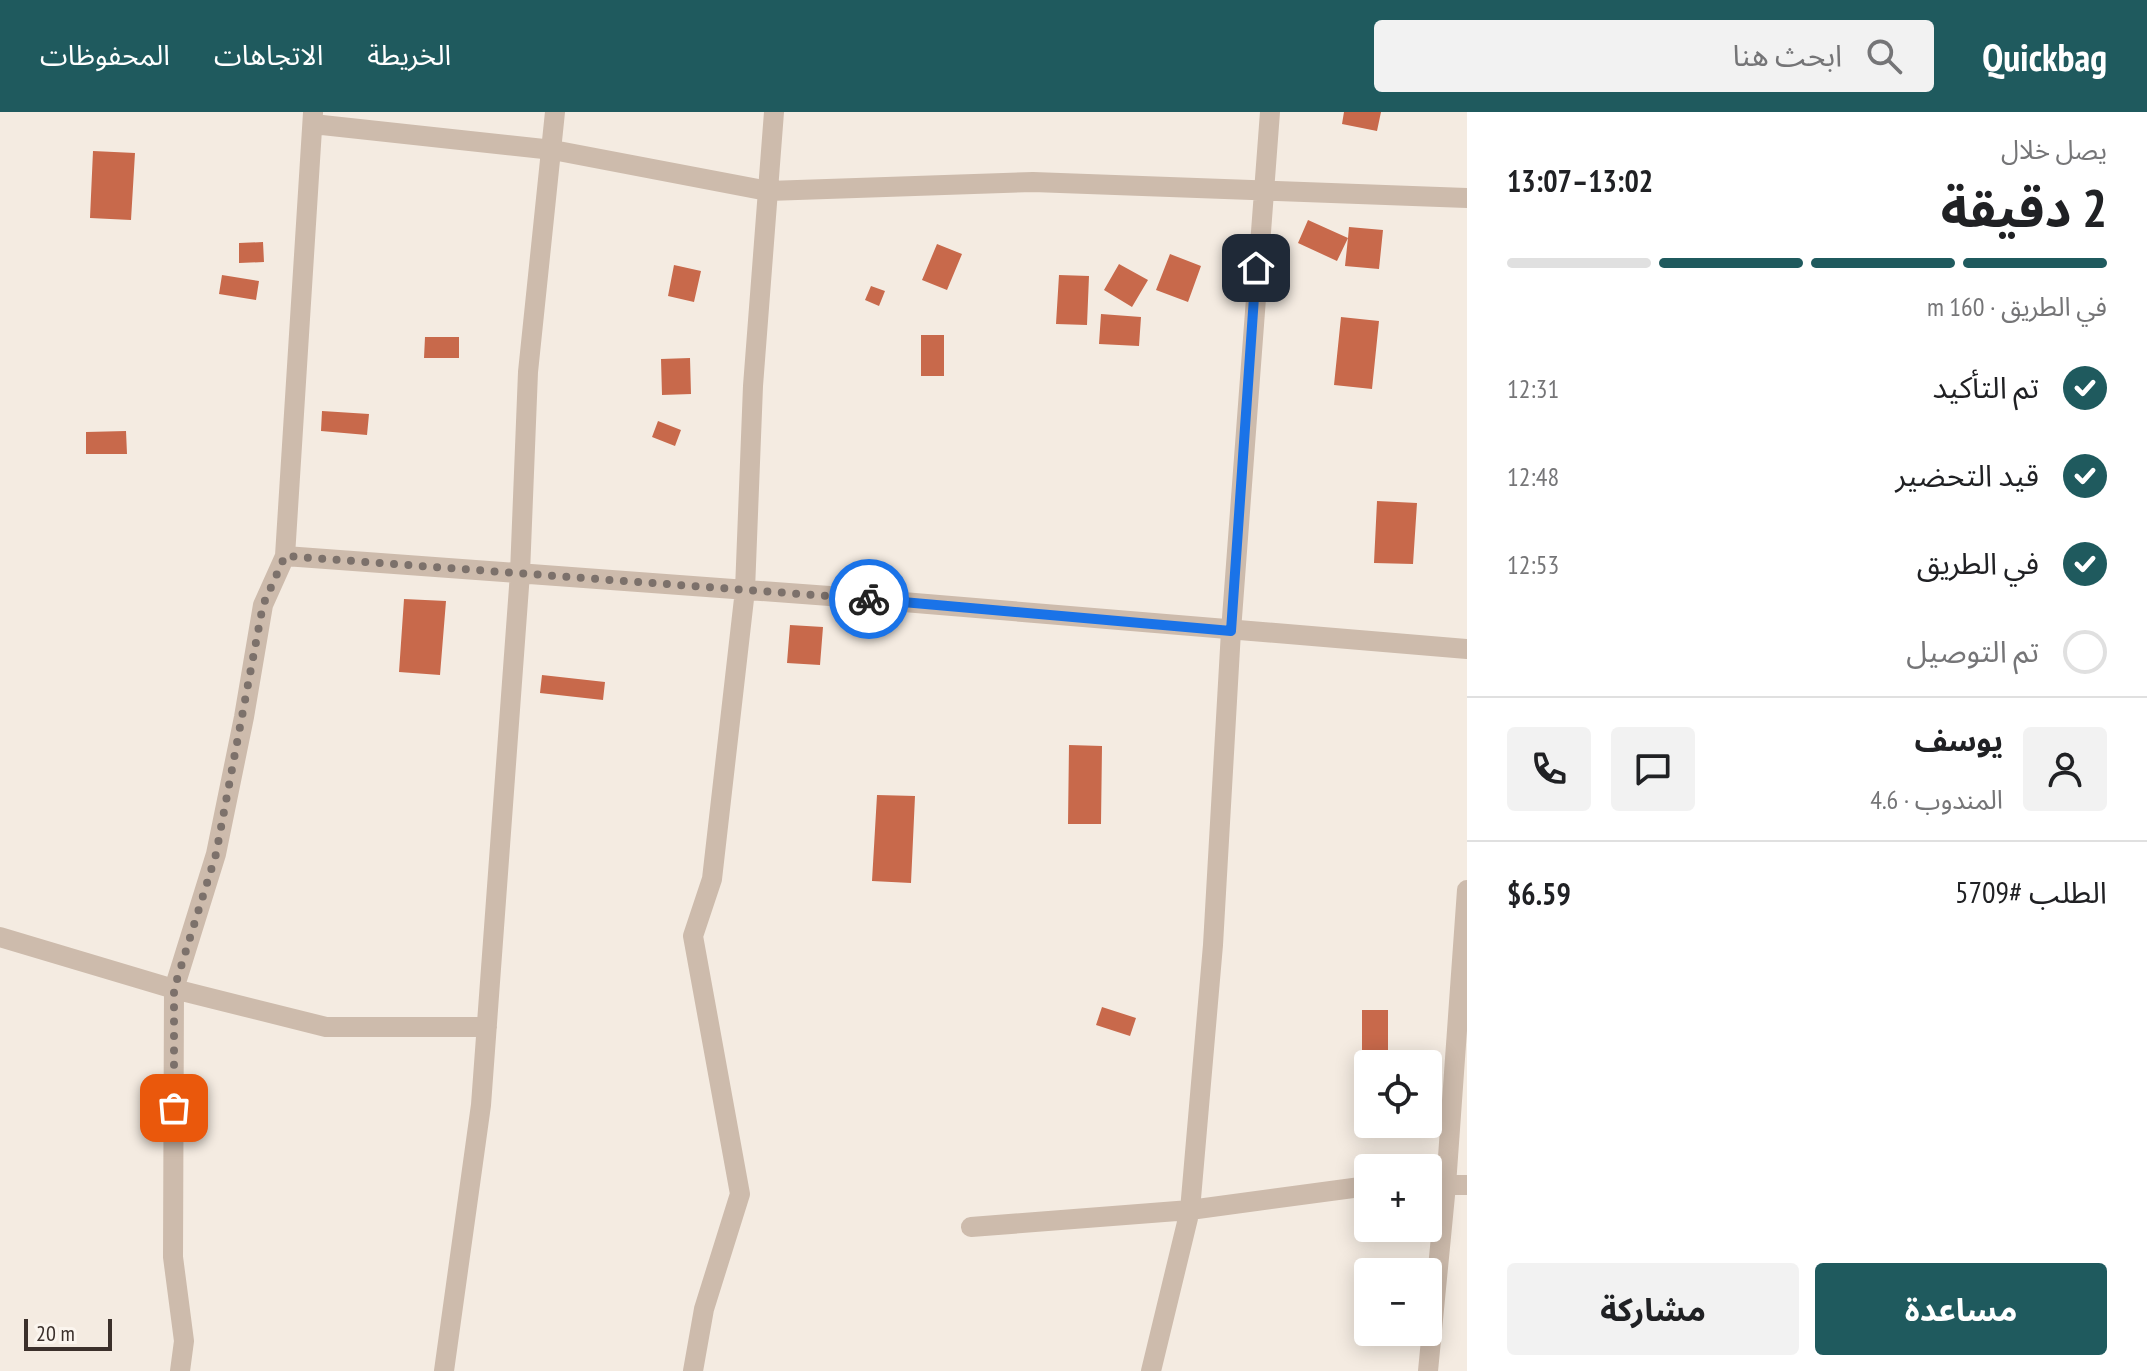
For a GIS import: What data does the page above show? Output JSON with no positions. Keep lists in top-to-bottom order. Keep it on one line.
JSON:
{"scale_bar":"20 m","page":{"header":"Quickbag","search":"ابحث هنا","nav":["الخريطة","الاتجاهات","المحفوظات"],"heading":["2 دقيقة","يصل خلال","13:02–13:07"],"panel":["يوسف","المندوب · 4.6","الطلب #5709","$6.59"],"bar":"في الطريق · 160 m","list":[["تم التأكيد","12:31"],["قيد التحضير","12:48"],["في الطريق","12:53"],"تم التوصيل"],"map_buttons":["+","−"],"buttons":["مساعدة","مشاركة"],"scale":"20 m"}}
